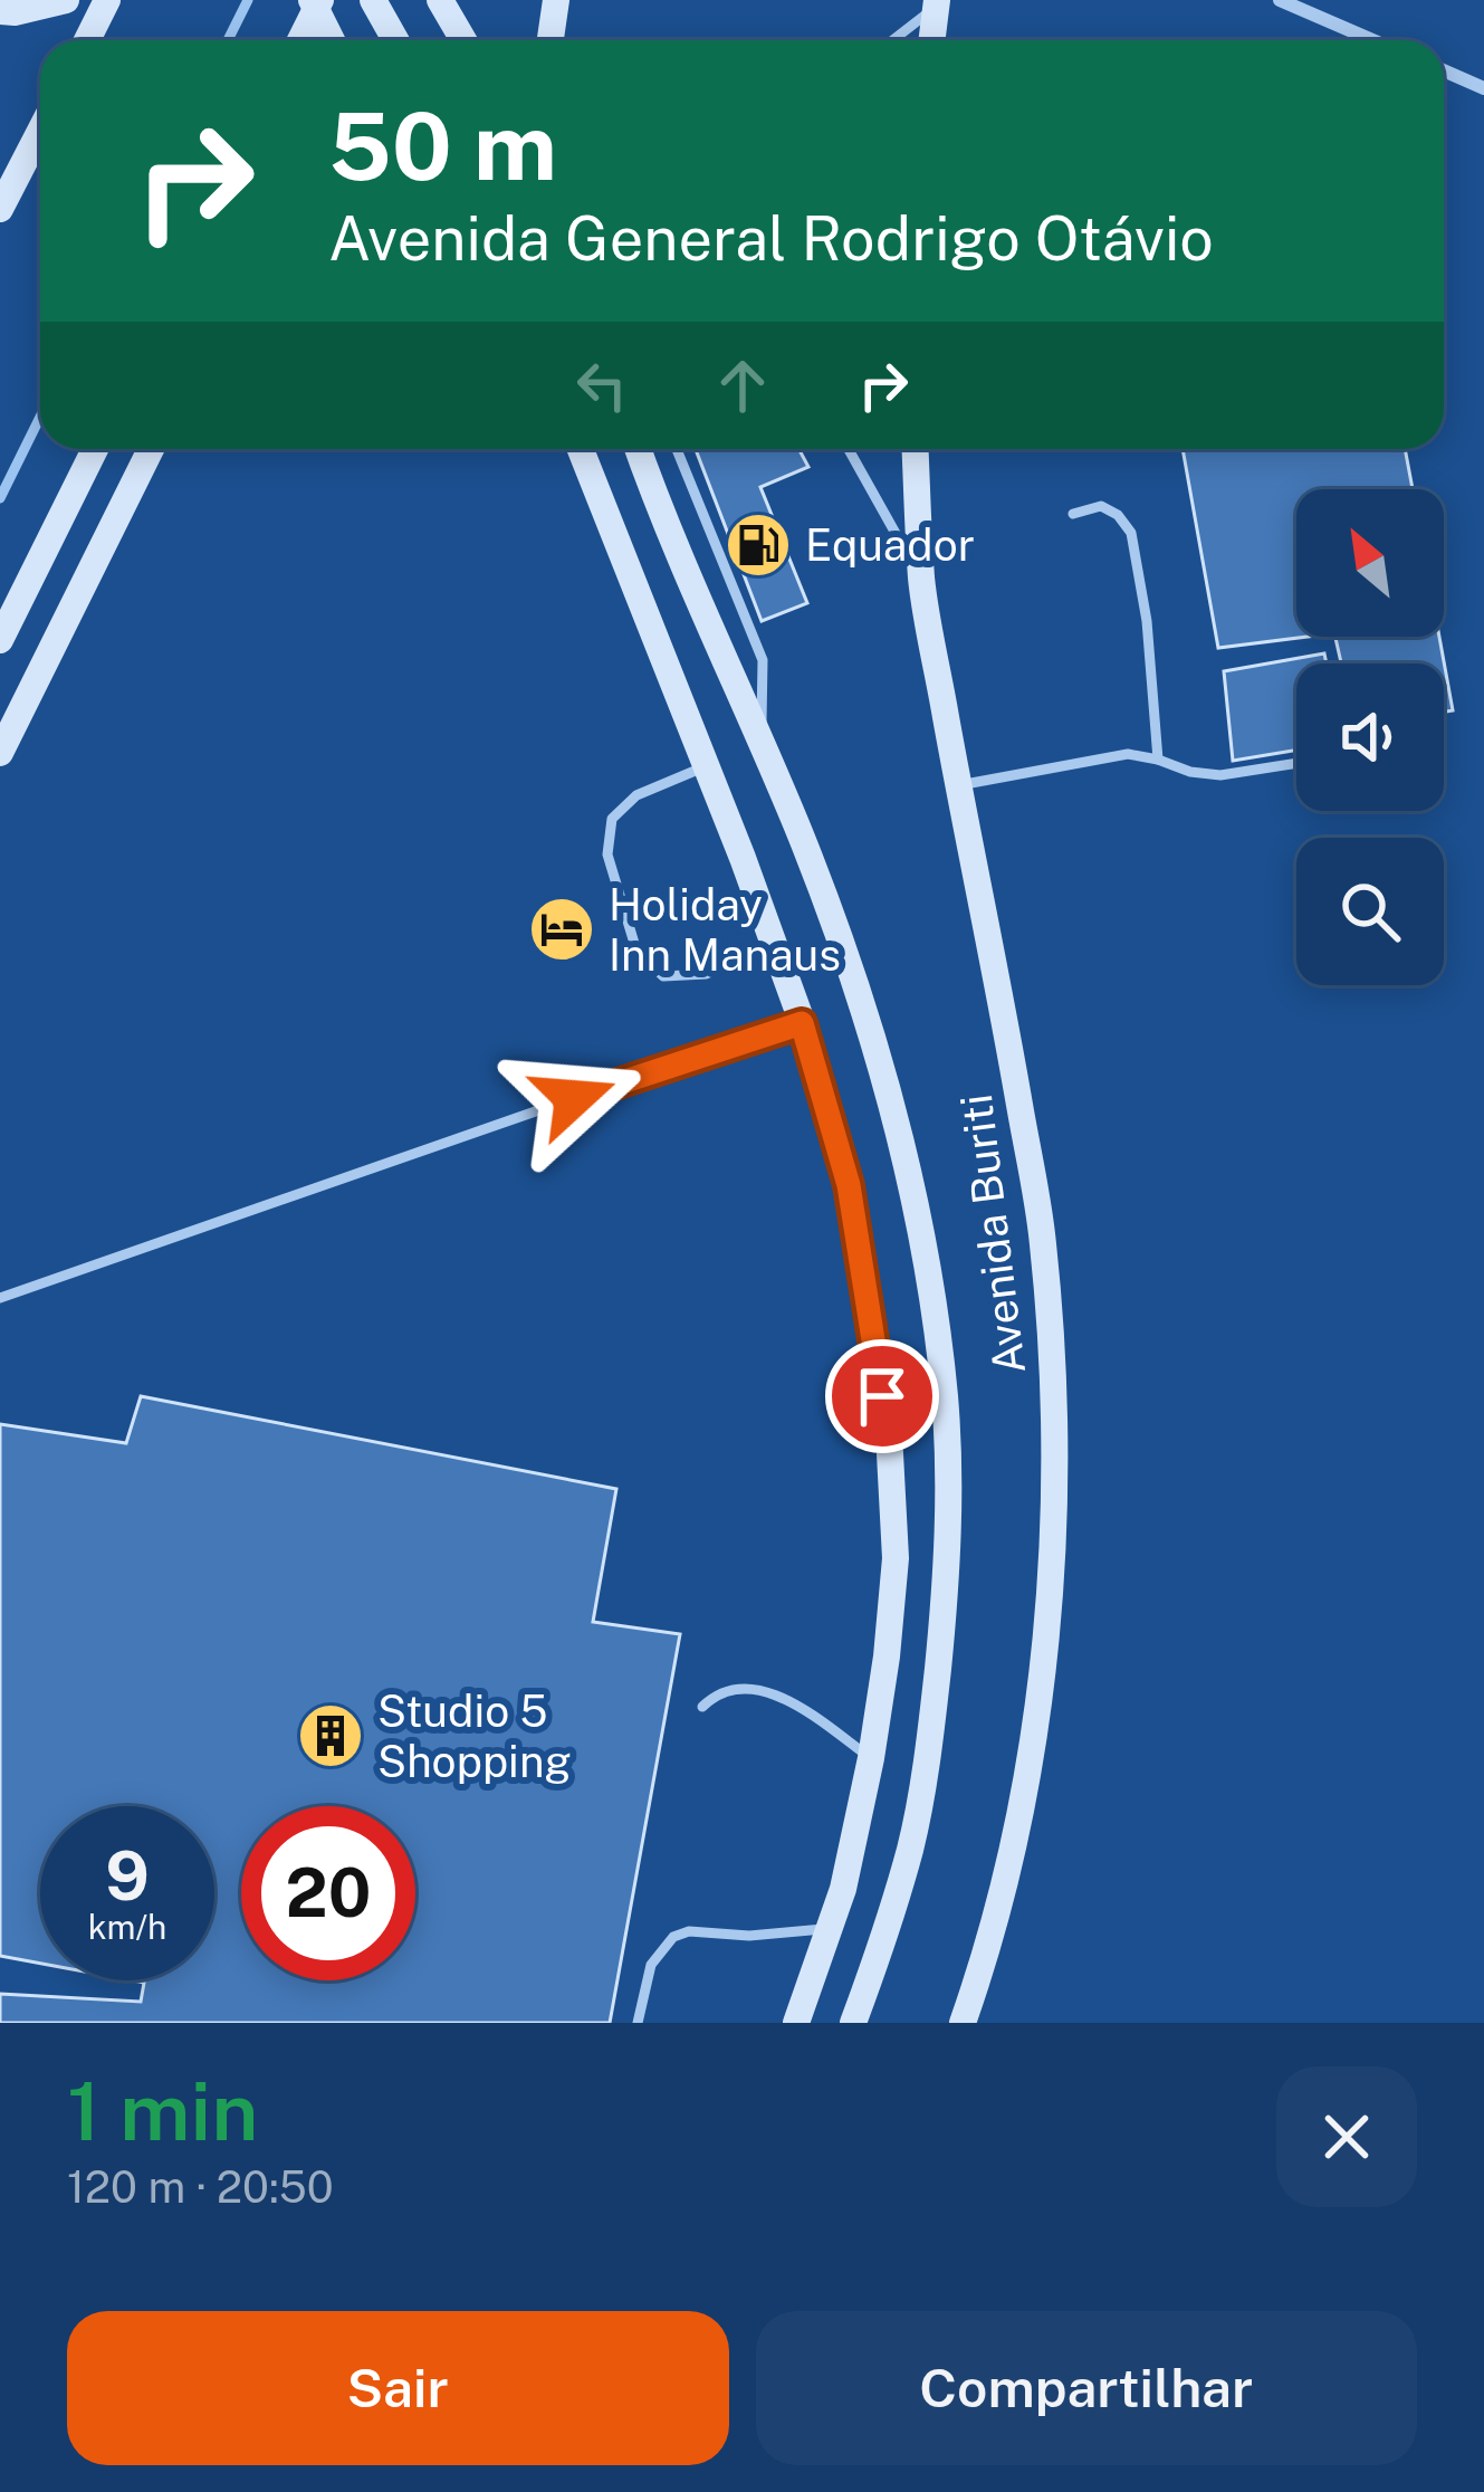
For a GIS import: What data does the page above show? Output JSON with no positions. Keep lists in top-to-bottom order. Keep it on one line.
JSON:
{"streets":{"main road":["Avenida Buriti"]},"places":{"fuel station":["Equador"],"hotel":["Holiday Inn Manaus"],"building":["Studio 5 Shopping"]},"north":"top left","page":{"turn":["50 m","Avenida General Rodrigo Otávio"],"speed":"9 km/h","limit":"20","heading":["1 min","120 m · 20:50"],"buttons":["Sair","Compartilhar"]}}
